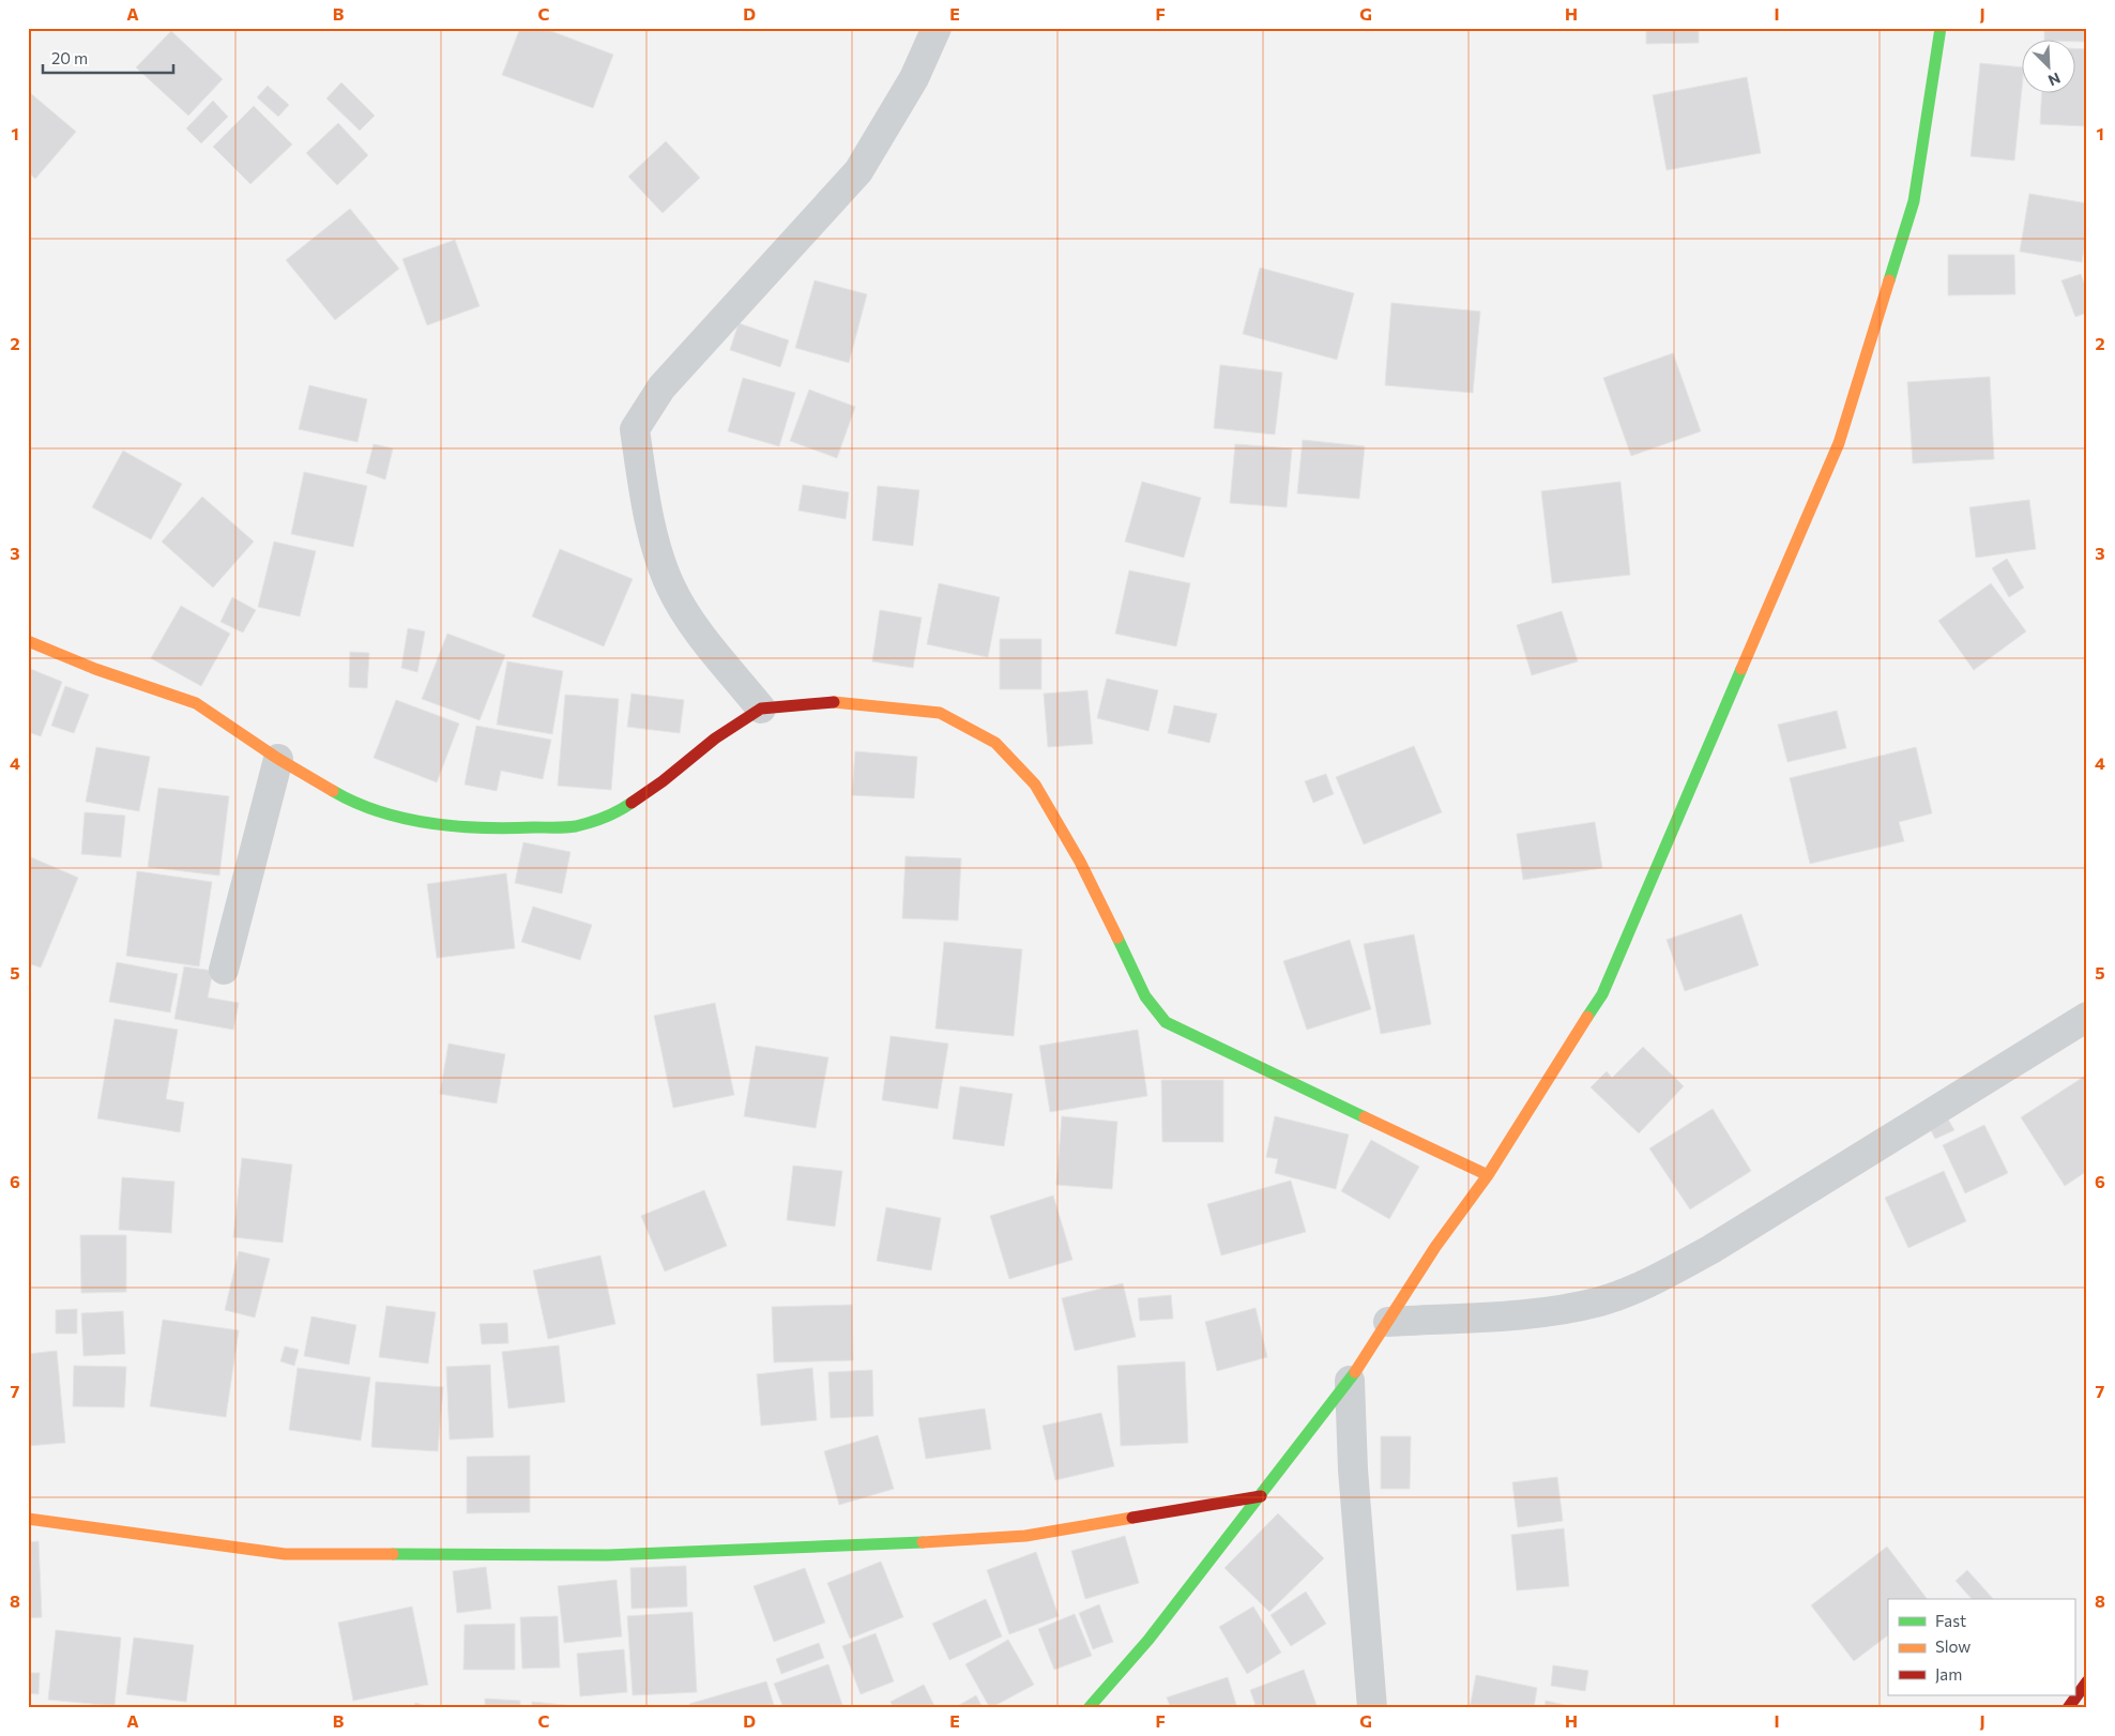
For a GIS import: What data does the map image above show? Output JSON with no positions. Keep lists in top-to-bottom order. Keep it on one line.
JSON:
{"legend":["Fast","Slow","Jam"],"scale_bar":"20 m","north":"bottom right","grid":{"columns":["A","B","C","D","E","F","G","H","I","J"],"rows":["1","2","3","4","5","6","7","8"]}}
